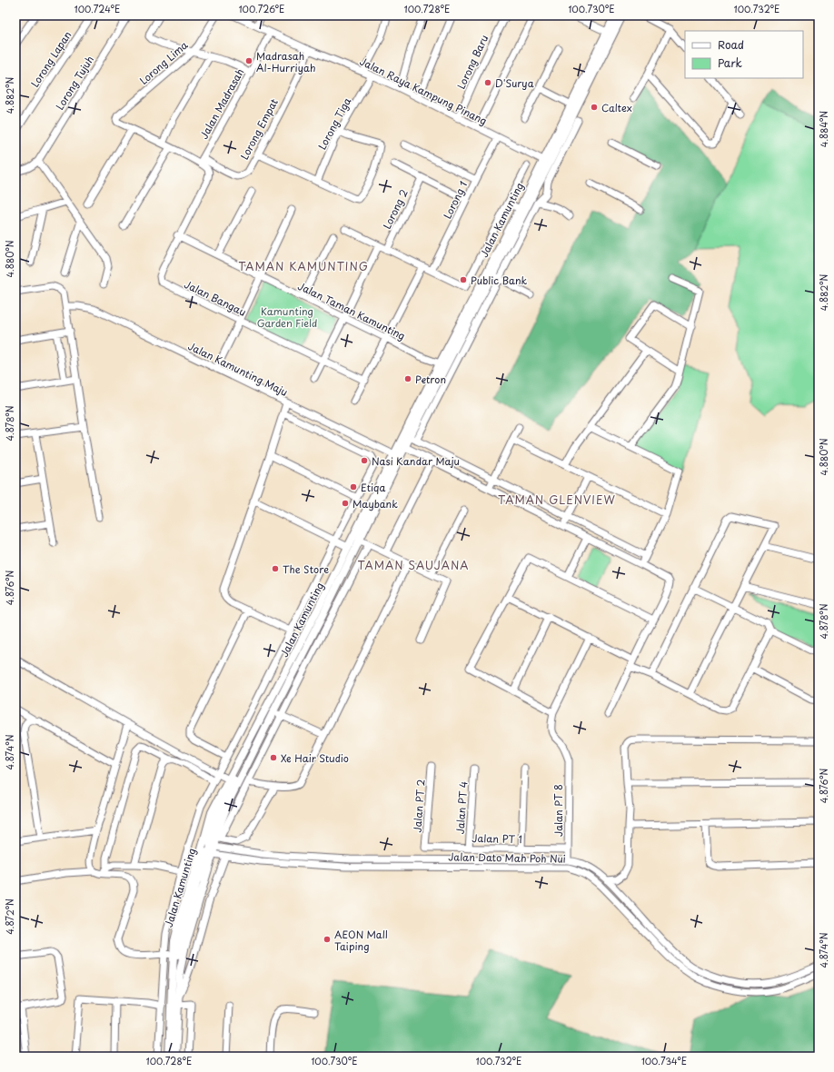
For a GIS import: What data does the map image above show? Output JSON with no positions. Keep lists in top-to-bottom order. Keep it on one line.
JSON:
{"streets":{"main road":["Jalan Kamunting"],"street":["Lorong Lapan","Lorong Baru","Lorong Lima","Lorong Tujuh","Jalan Raya Kampung Pinang","Jalan Madrasah","Lorong Tiga","Lorong Empat","Lorong 1","Lorong 2","Jalan Bangau","Jalan Taman Kamunting","Jalan Kamunting Maju","Jalan PT 2","Jalan PT 4","Jalan PT 8","Jalan PT 1","Jalan Dato Mah Poh Nui"]},"crossings":[["Lorong Baru","Jalan Raya Kampung Pinang"],["Jalan Raya Kampung Pinang","Jalan Madrasah"],["Jalan Raya Kampung Pinang","Lorong Tiga"],["Jalan Raya Kampung Pinang","Lorong Empat"],["Jalan Raya Kampung Pinang","Lorong 1"],["Jalan Raya Kampung Pinang","Jalan Kamunting"],["Jalan Madrasah","Lorong Empat"],["Jalan Kamunting","Jalan Taman Kamunting"],["Jalan Kamunting","Jalan Kamunting Maju"],["Jalan Kamunting","Jalan Dato Mah Poh Nui"],["Jalan Bangau","Jalan Taman Kamunting"],["Jalan PT 2","Jalan PT 1"],["Jalan PT 4","Jalan PT 1"],["Jalan PT 8","Jalan PT 1"],["Jalan PT 8","Jalan Dato Mah Poh Nui"]],"districts":["TAMAN KAMUNTING","TAMAN GLENVIEW","TAMAN SAUJANA"],"parks":["Kamunting Garden Field"],"places":["Madrasah Al-Hurriyah","D'Surya","Caltex","Public Bank","Petron","Nasi Kandar Maju","Etiqa","Maybank","The Store","Xe Hair Studio","AEON Mall Taiping"],"legend":["Road","Park"],"coordinates":["100.724°E","100.726°E","100.728°E","100.730°E","100.732°E","4.882°N","4.884°N","4.880°N","4.878°N","4.876°N","4.874°N","4.872°N","100.734°E"]}
